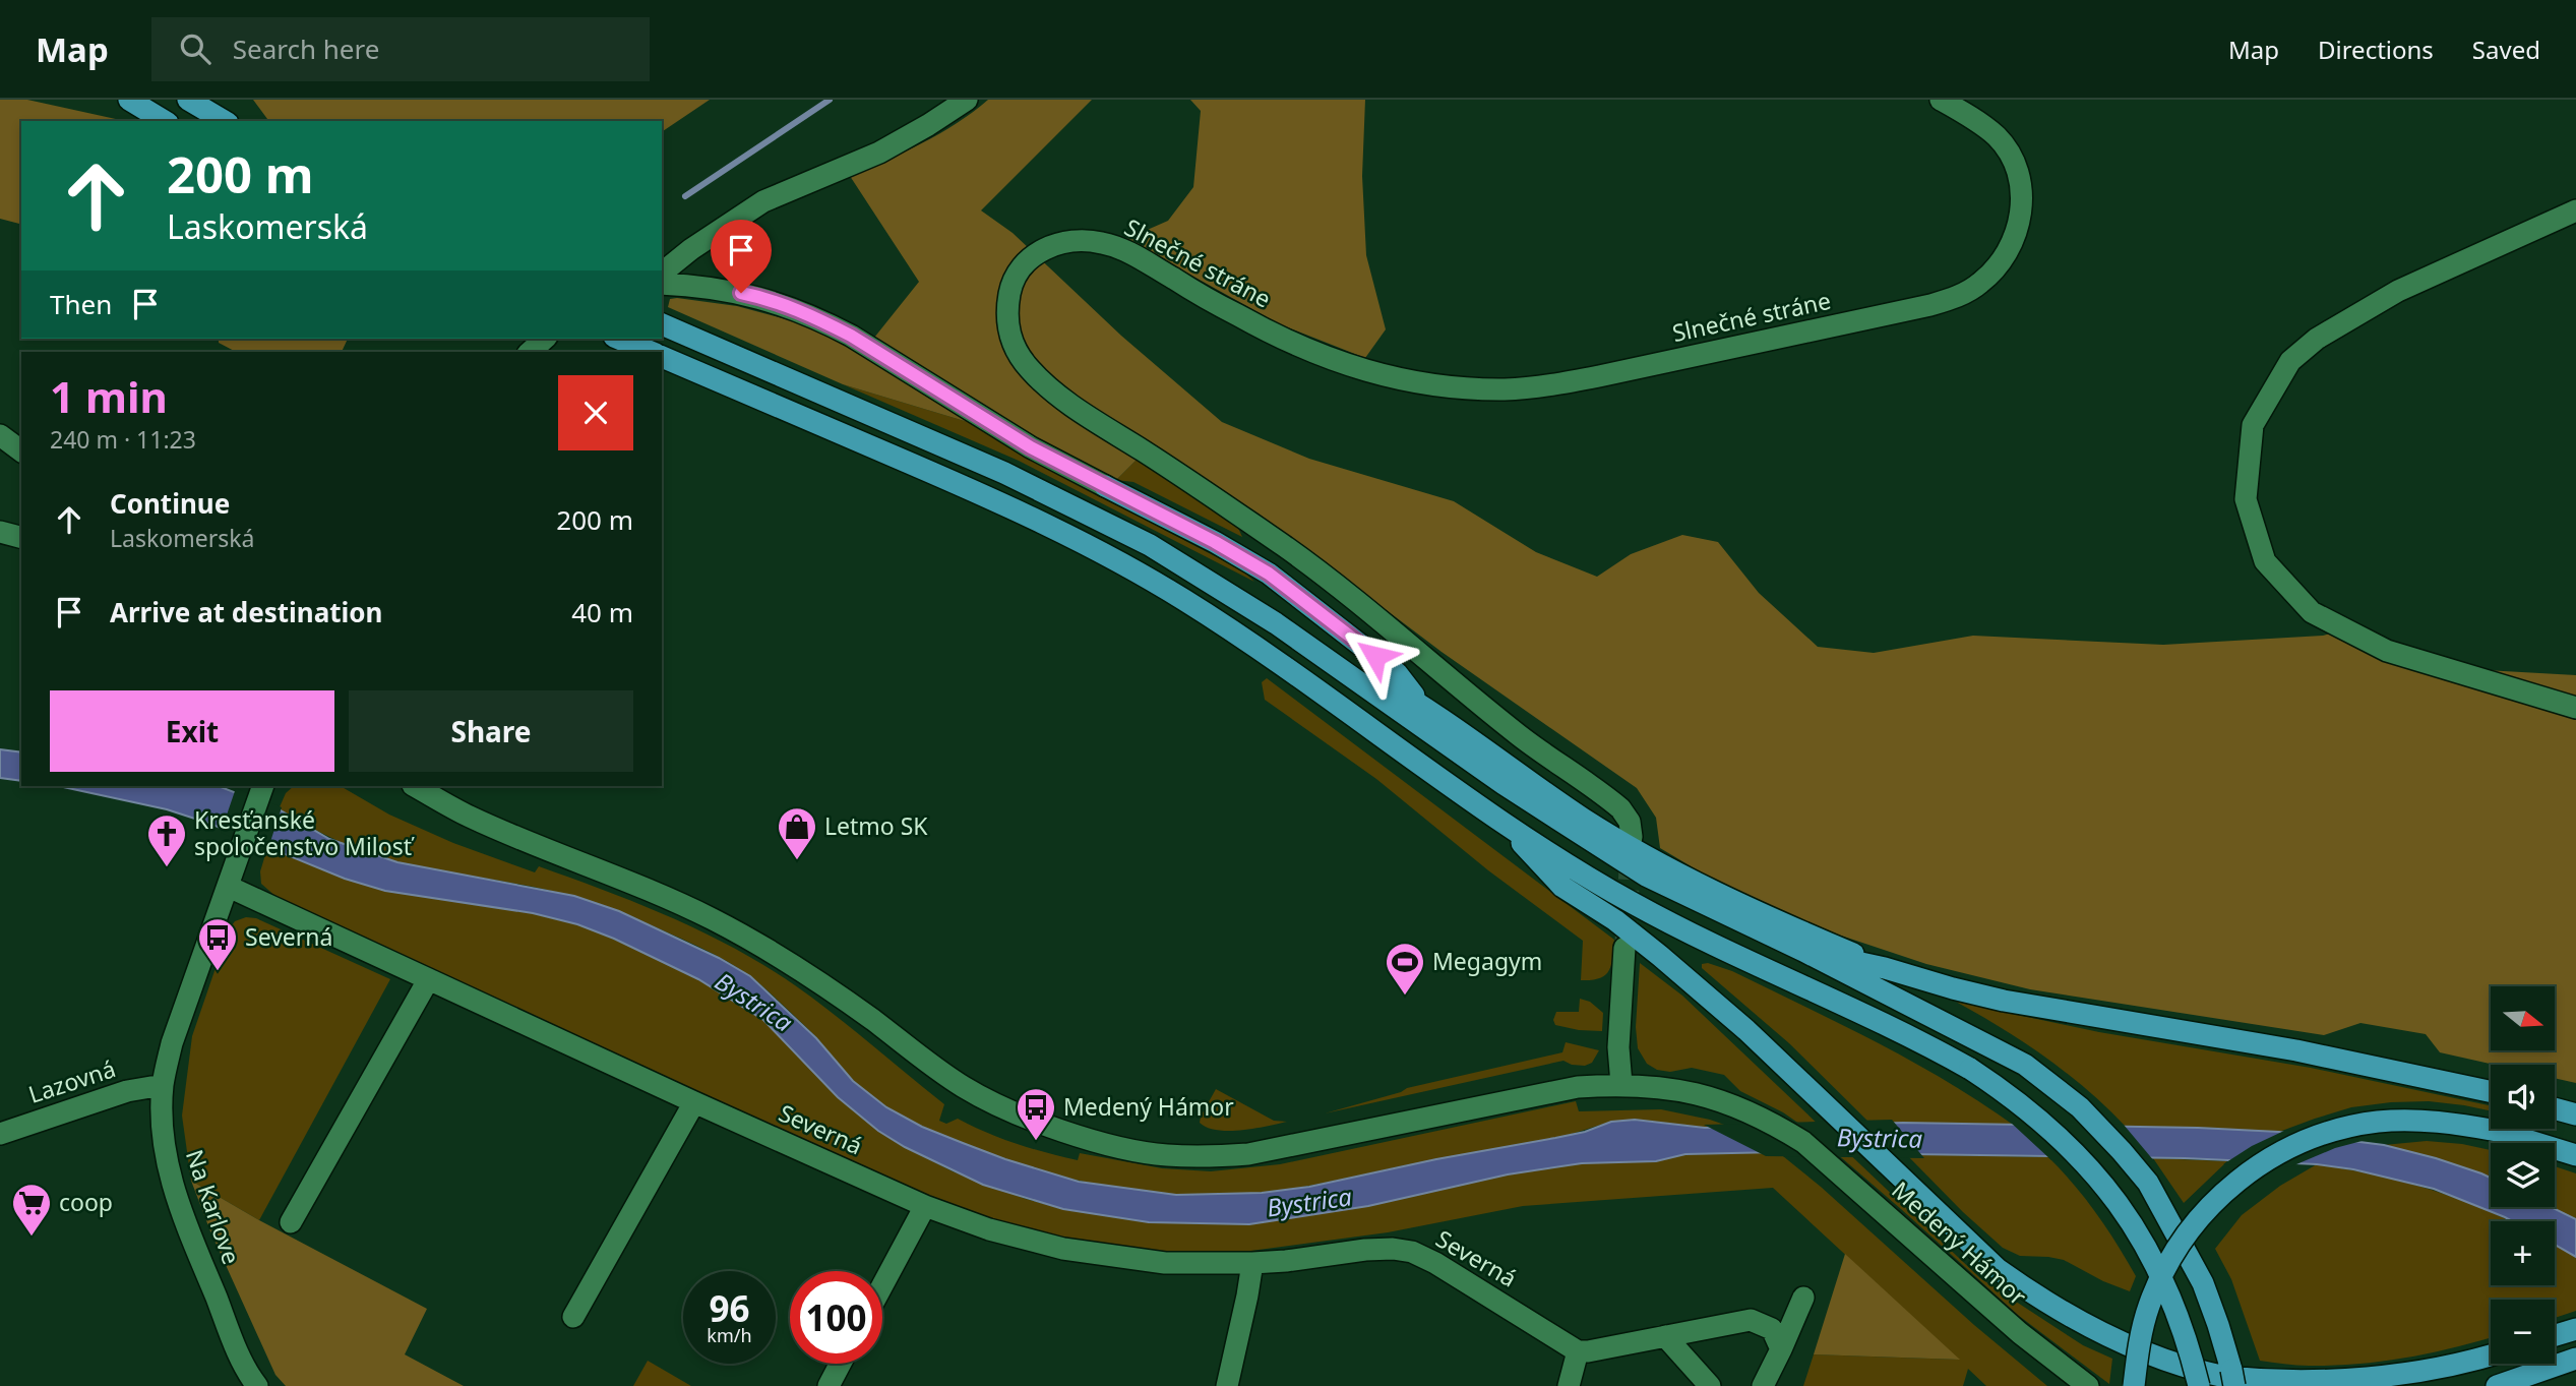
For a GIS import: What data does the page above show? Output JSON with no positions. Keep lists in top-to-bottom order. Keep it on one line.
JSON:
{"streets":{"street":["Slnečné stráne","Lazovná","Severná","Na Karlove","Medený Hámor"]},"crossings":[["Lazovná","Na Karlove"],["Severná","Na Karlove"]],"water":["Bystrica"],"places":{"shop":["Letmo SK"],"church":["Kresťanské spoločenstvo Milosť"],"bus stop":["Severná","Medený Hámor"],"sports":["Megagym"],"supermarket":["coop"]},"north":"right","page":{"header":"Map","search":"Search here","nav":["Map","Directions","Saved"],"turn":["200 m","Laskomerská"],"then":"Then","heading":["1 min","240 m · 11:23"],"list":[{"name":"Continue","note":"Laskomerská","value":"200 m"},{"name":"Arrive at destination","value":"40 m"}],"buttons":["Exit","Share"],"map_buttons":["+","−"],"speed":"96 km/h","limit":"100"}}
